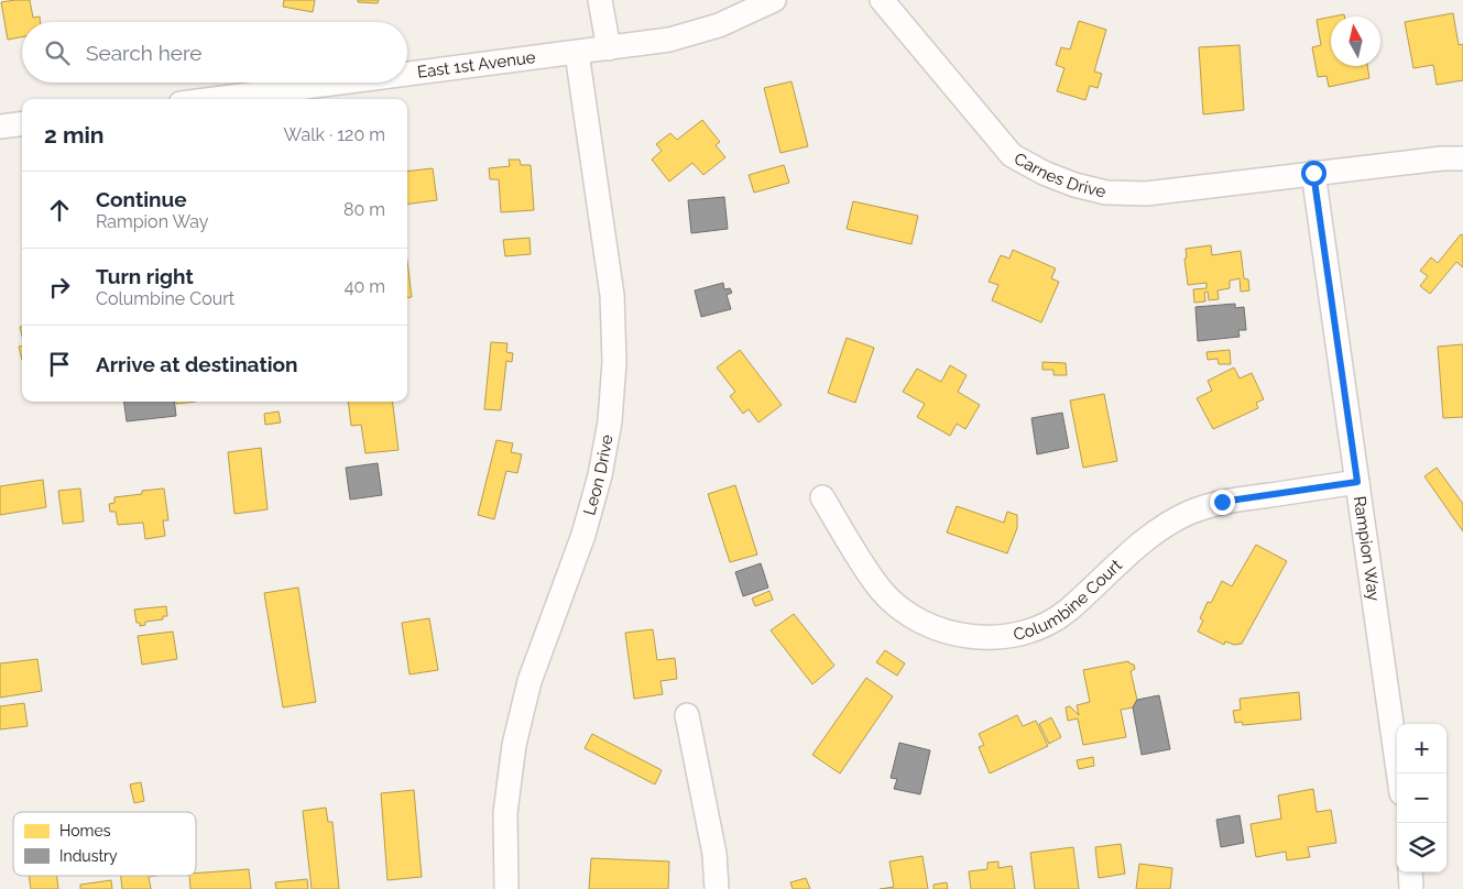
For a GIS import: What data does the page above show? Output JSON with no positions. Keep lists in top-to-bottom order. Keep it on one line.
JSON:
{"streets":{"street":["East 1st Avenue","Carnes Drive","Leon Drive","Rampion Way","Columbine Court"]},"crossings":[["East 1st Avenue","Leon Drive"],["Carnes Drive","Rampion Way"],["Rampion Way","Columbine Court"]],"legend":["Homes","Industry"],"north":"top","page":{"search":"Search here","heading":["2 min","Walk · 120 m"],"list":[["Continue","Rampion Way","80 m"],["Turn right","Columbine Court","40 m"],"Arrive at destination"],"map_buttons":["+","−"]}}
